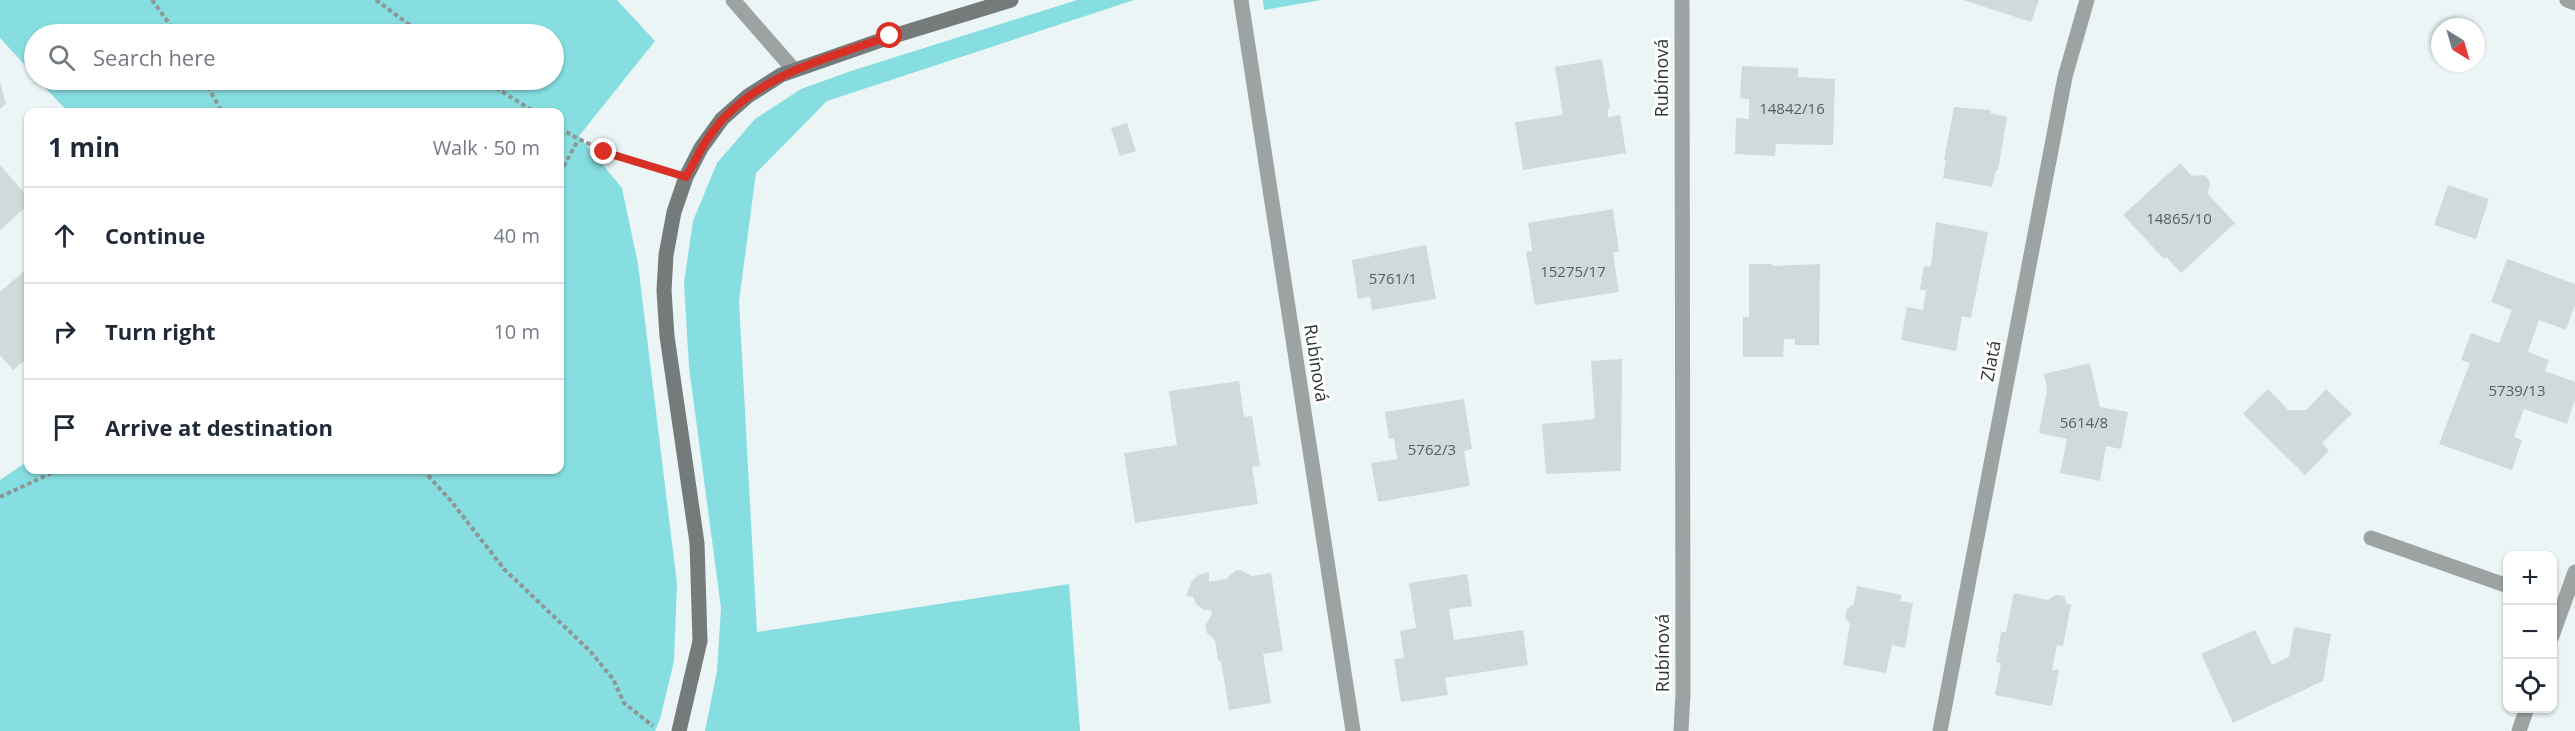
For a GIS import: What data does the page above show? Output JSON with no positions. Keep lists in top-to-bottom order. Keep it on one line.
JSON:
{"streets":{"street":["Rubínová","Zlatá"]},"house_numbers":["14842/16","14865/10","15275/17","5761/1","5739/13","5614/8","5762/3"],"north":"bottom right","page":{"search":"Search here","heading":["1 min","Walk · 50 m"],"list":[["Continue","40 m"],["Turn right","10 m"],"Arrive at destination"],"map_buttons":["+","−"]}}
